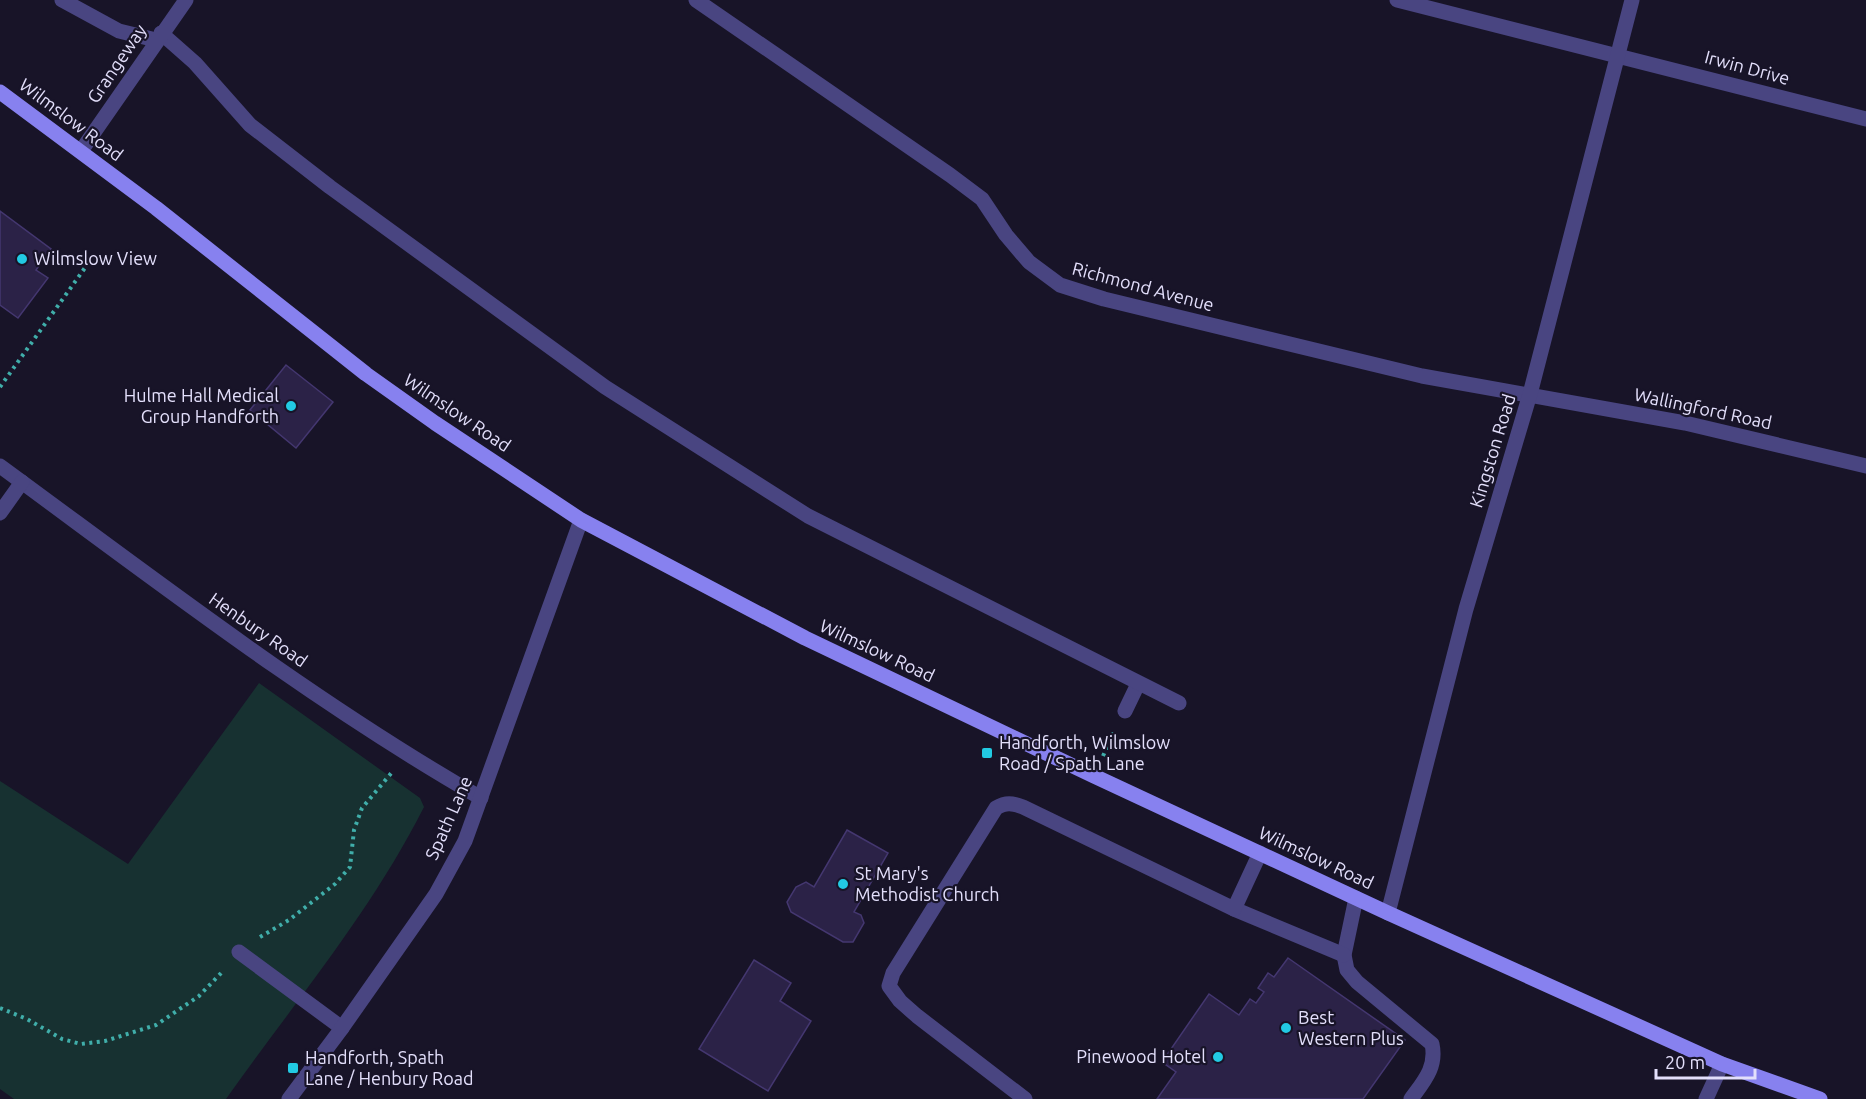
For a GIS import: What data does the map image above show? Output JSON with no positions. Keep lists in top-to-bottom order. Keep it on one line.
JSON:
{"streets":{"main road":["Wilmslow Road"],"street":["Grangeway","Irwin Drive","Richmond Avenue","Wallingford Road","Kingston Road","Henbury Road","Spath Lane"]},"crossings":[["Grangeway","Wilmslow Road"],["Irwin Drive","Kingston Road"],["Wilmslow Road","Kingston Road"],["Wilmslow Road","Spath Lane"],["Richmond Avenue","Wallingford Road"],["Richmond Avenue","Kingston Road"],["Wallingford Road","Kingston Road"],["Henbury Road","Spath Lane"]],"places":{"other":["Wilmslow View","Hulme Hall Medical Group Handforth","St Mary's Methodist Church","Best Western Plus","Pinewood Hotel"],"transit":["Handforth, Wilmslow Road / Spath Lane","Handforth, Spath Lane / Henbury Road"]},"scale_bar":"20 m"}
